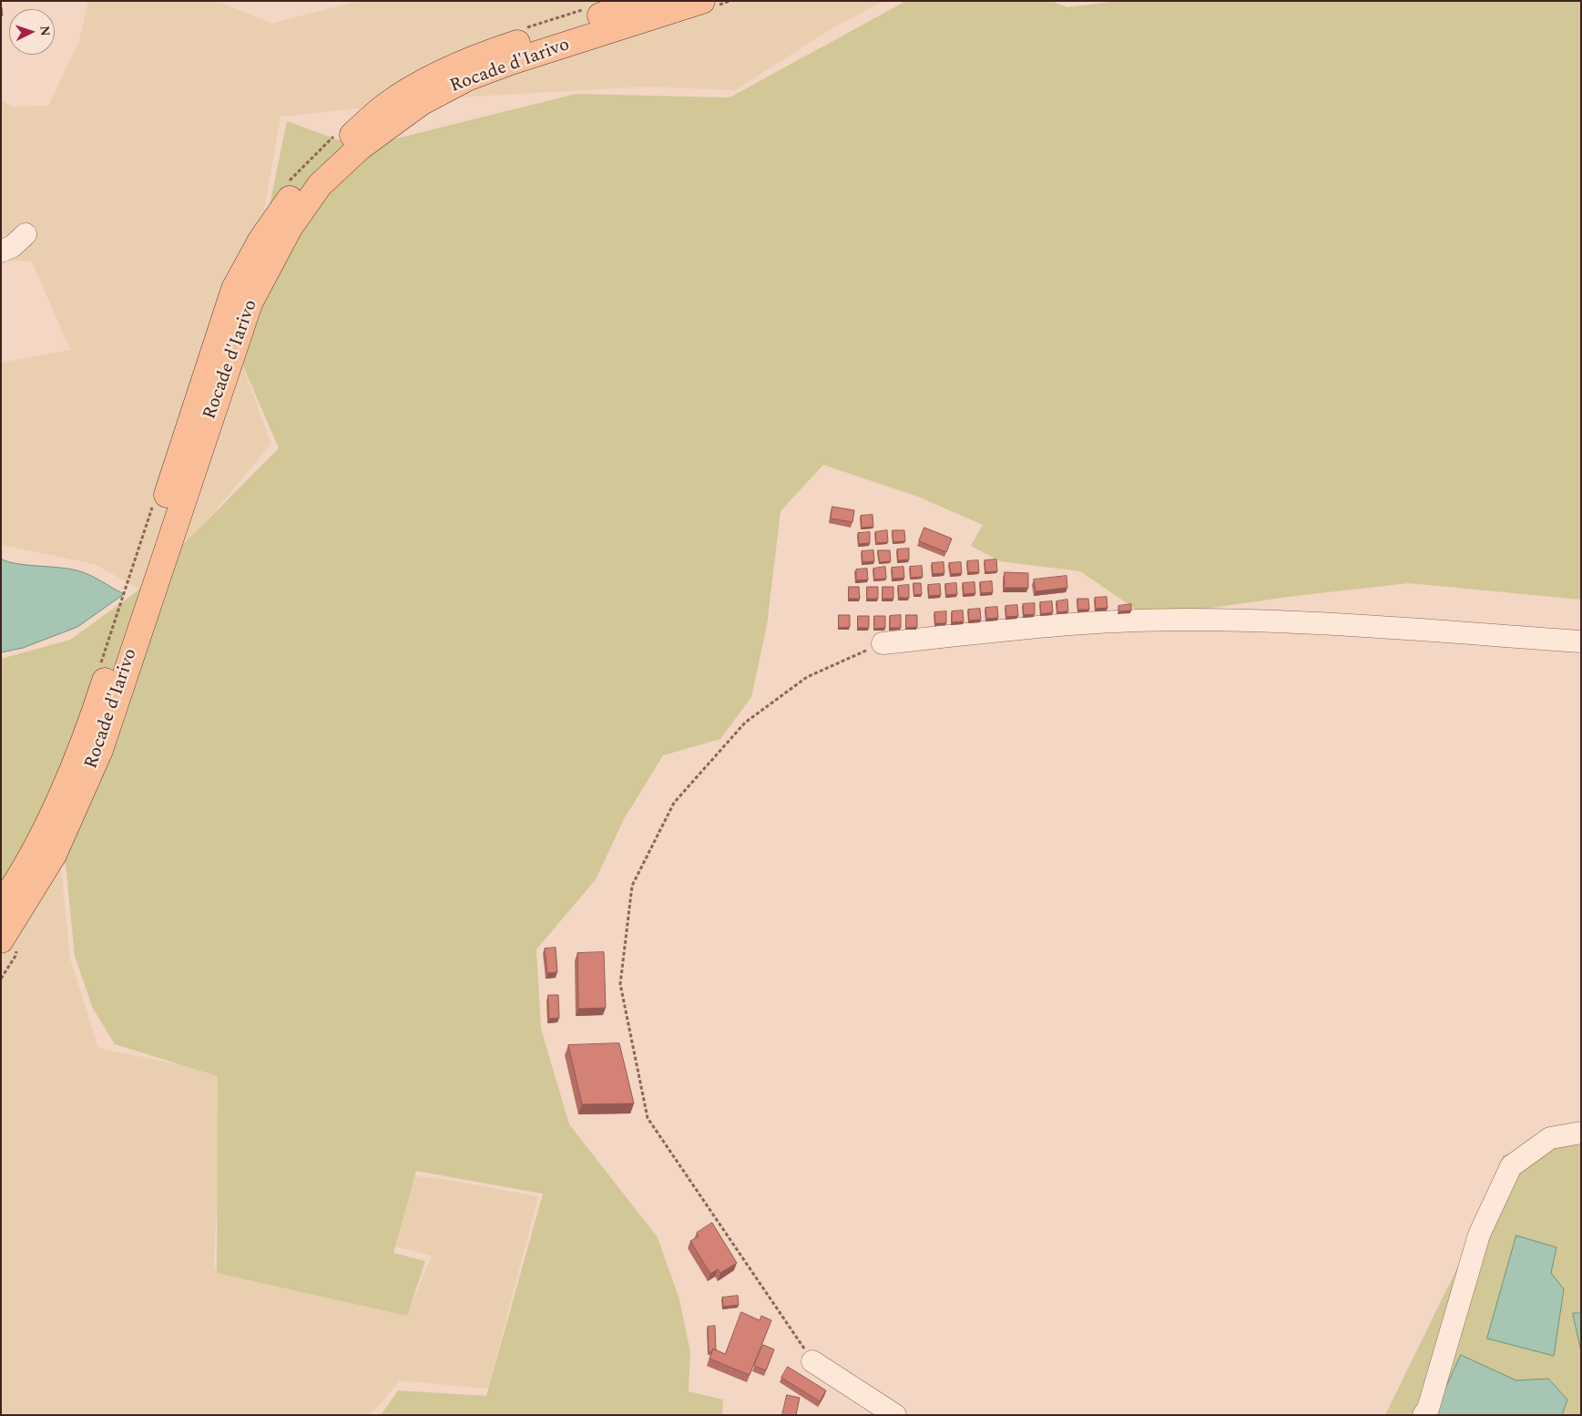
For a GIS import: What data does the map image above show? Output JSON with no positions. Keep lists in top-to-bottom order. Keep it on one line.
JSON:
{"streets":{"main road":["Rocade d'Iarivo"]},"north":"right"}
